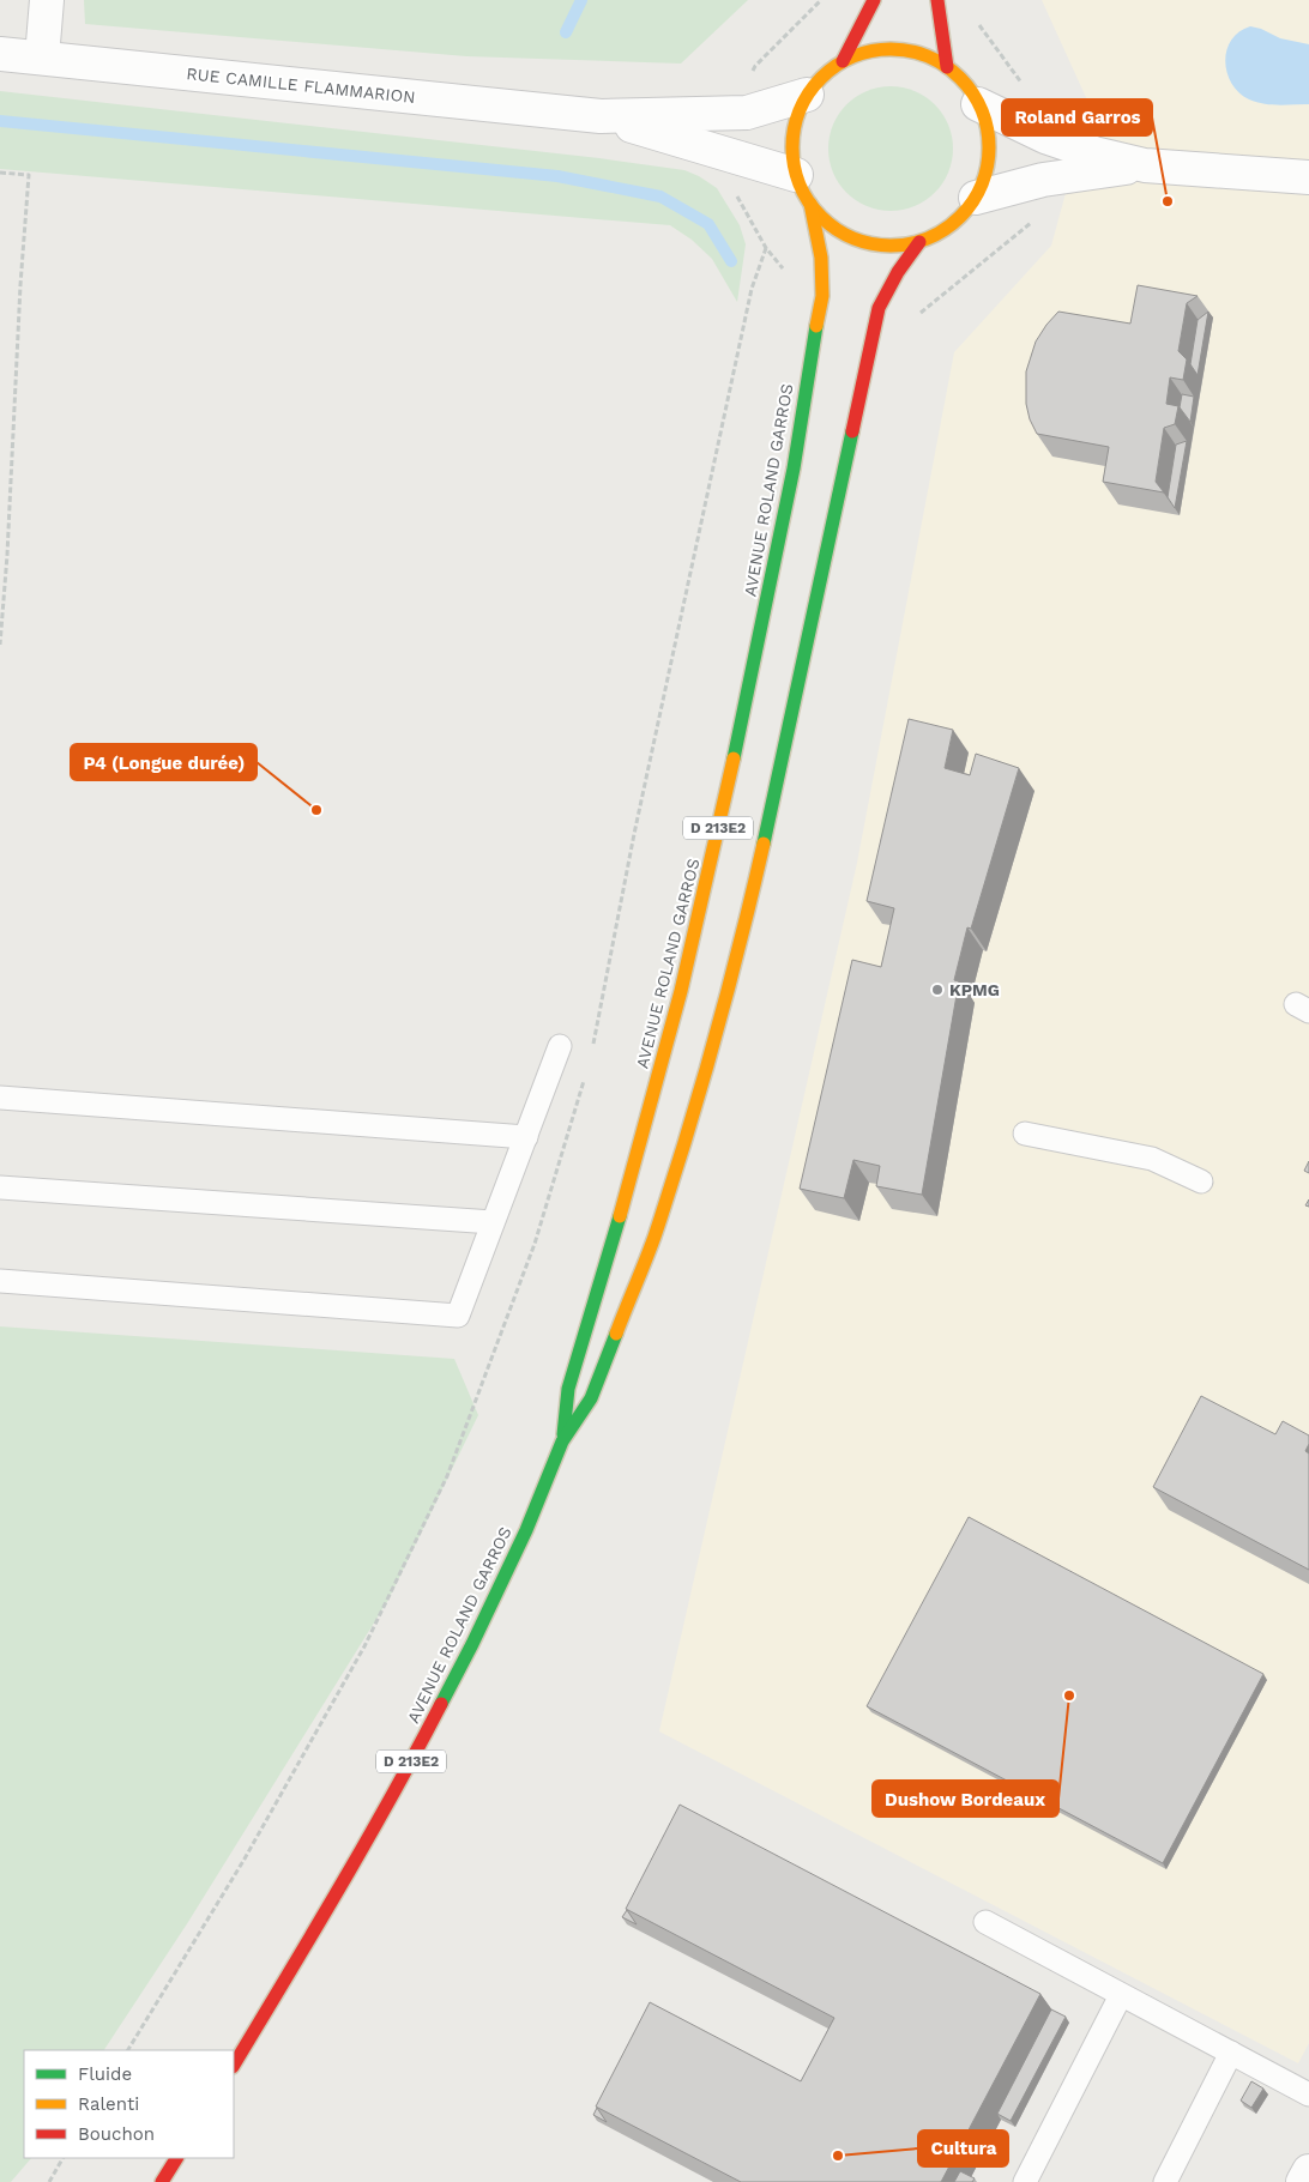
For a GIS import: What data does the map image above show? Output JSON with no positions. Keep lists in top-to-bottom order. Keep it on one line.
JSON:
{"streets":{"main road":["AVENUE ROLAND GARROS","D 213E2"],"street":["RUE CAMILLE FLAMMARION"]},"crossings":[["RUE CAMILLE FLAMMARION","AVENUE ROLAND GARROS"]],"places":["Roland Garros","P4 (Longue durée)","KPMG","Dushow Bordeaux","Cultura"],"legend":["Fluide","Ralenti","Bouchon"]}
